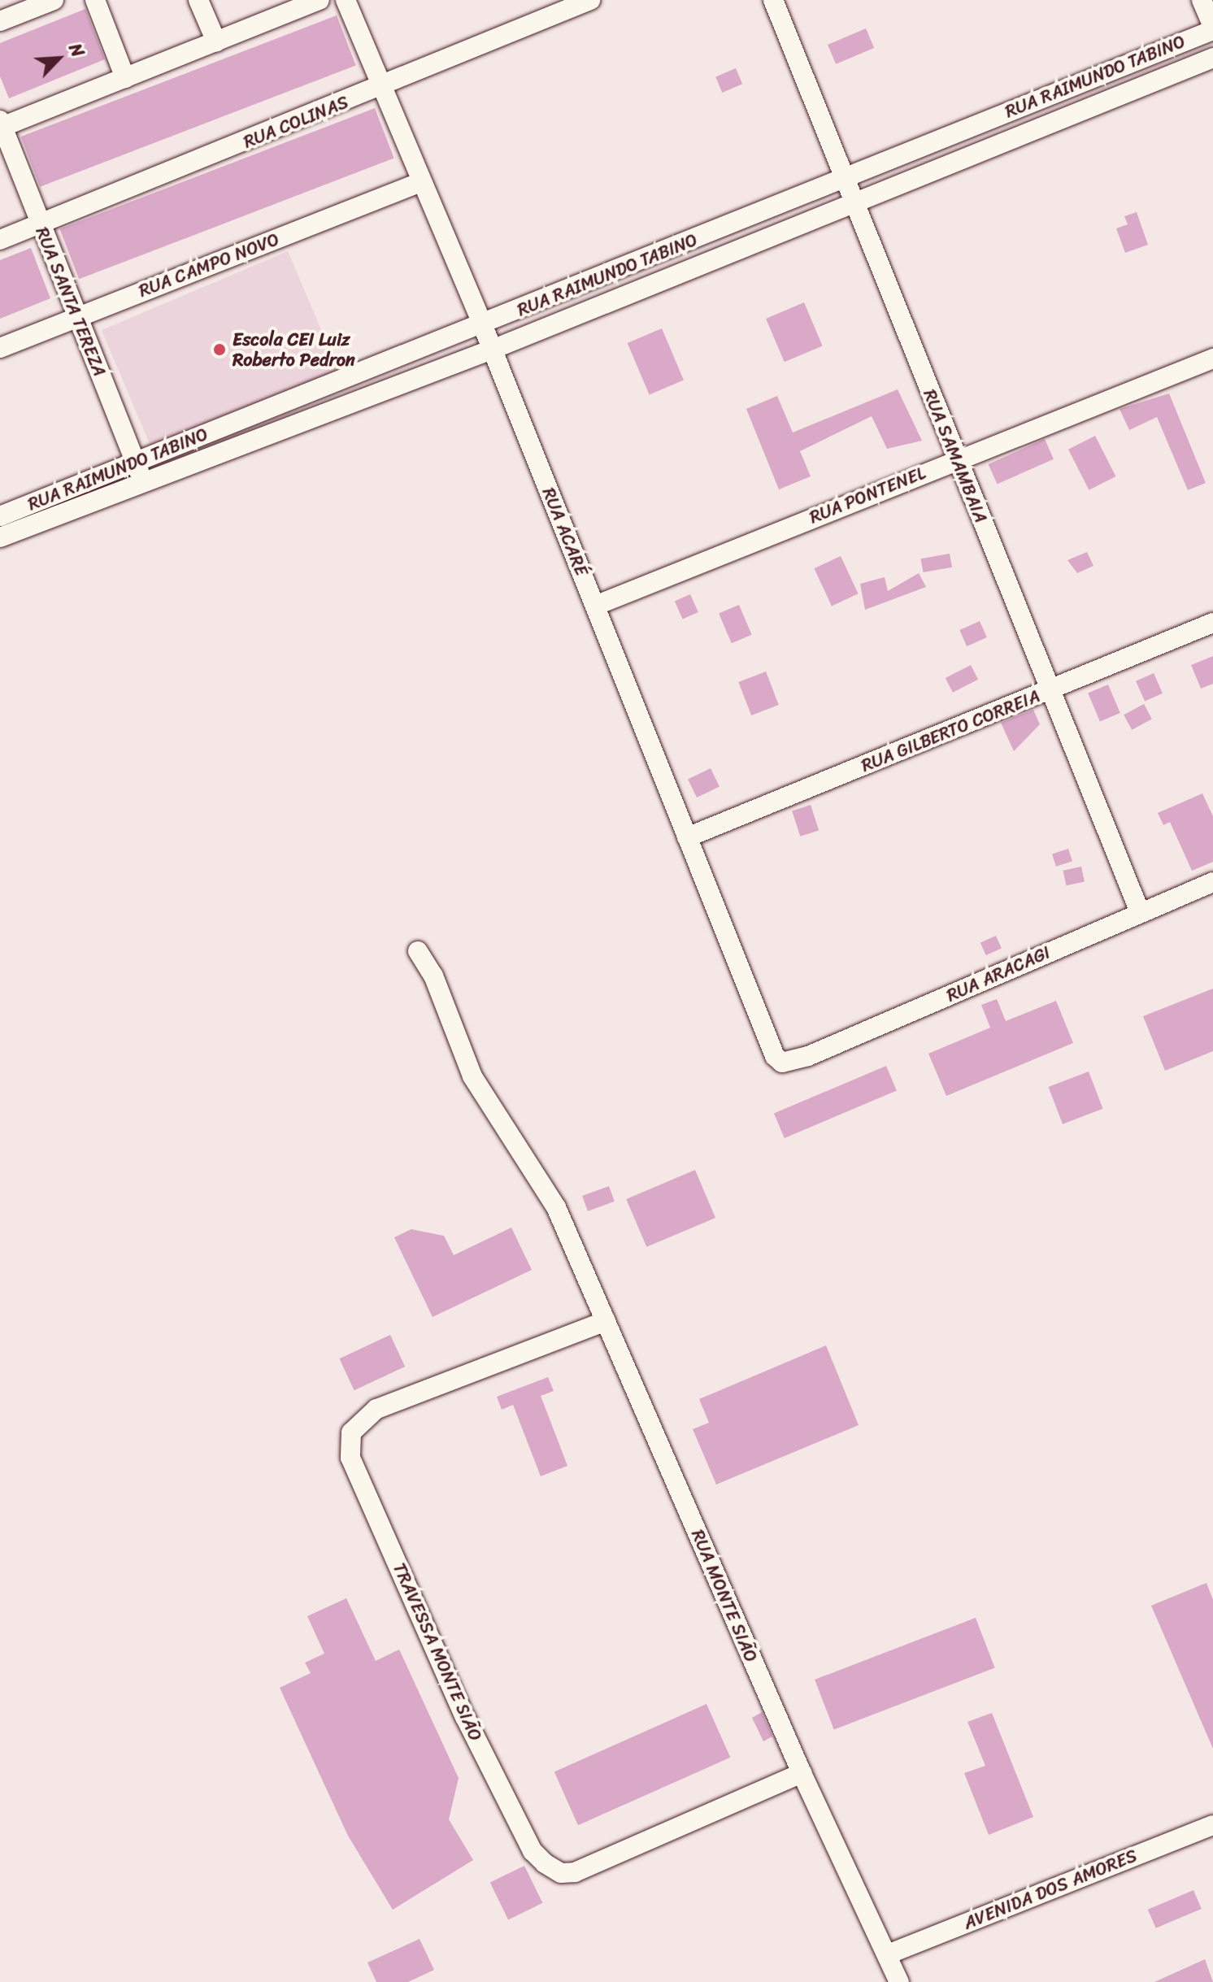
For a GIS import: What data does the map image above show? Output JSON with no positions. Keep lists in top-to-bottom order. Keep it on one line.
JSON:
{"streets":{"street":["RUA RAIMUNDO TABINO","RUA COLINAS","RUA CAMPO NOVO","RUA SANTA TEREZA","RUA SAMAMBAIA","RUA PONTENEL","RUA ACARÉ","RUA GILBERTO CORREIA","RUA ARACAGI","RUA MONTE SIÃO","TRAVESSA MONTE SIÃO","AVENIDA DOS AMORES"]},"crossings":[["RUA RAIMUNDO TABINO","RUA SANTA TEREZA"],["RUA RAIMUNDO TABINO","RUA SAMAMBAIA"],["RUA RAIMUNDO TABINO","RUA ACARÉ"],["RUA COLINAS","RUA SANTA TEREZA"],["RUA COLINAS","RUA ACARÉ"],["RUA CAMPO NOVO","RUA SANTA TEREZA"],["RUA CAMPO NOVO","RUA ACARÉ"],["RUA SAMAMBAIA","RUA PONTENEL"],["RUA SAMAMBAIA","RUA GILBERTO CORREIA"],["RUA SAMAMBAIA","RUA ARACAGI"],["RUA PONTENEL","RUA ACARÉ"],["RUA ACARÉ","RUA GILBERTO CORREIA"],["RUA ACARÉ","RUA ARACAGI"],["RUA MONTE SIÃO","TRAVESSA MONTE SIÃO"],["RUA MONTE SIÃO","AVENIDA DOS AMORES"]],"places":["Escola CEI Luiz Roberto Pedron"],"north":"top right"}
